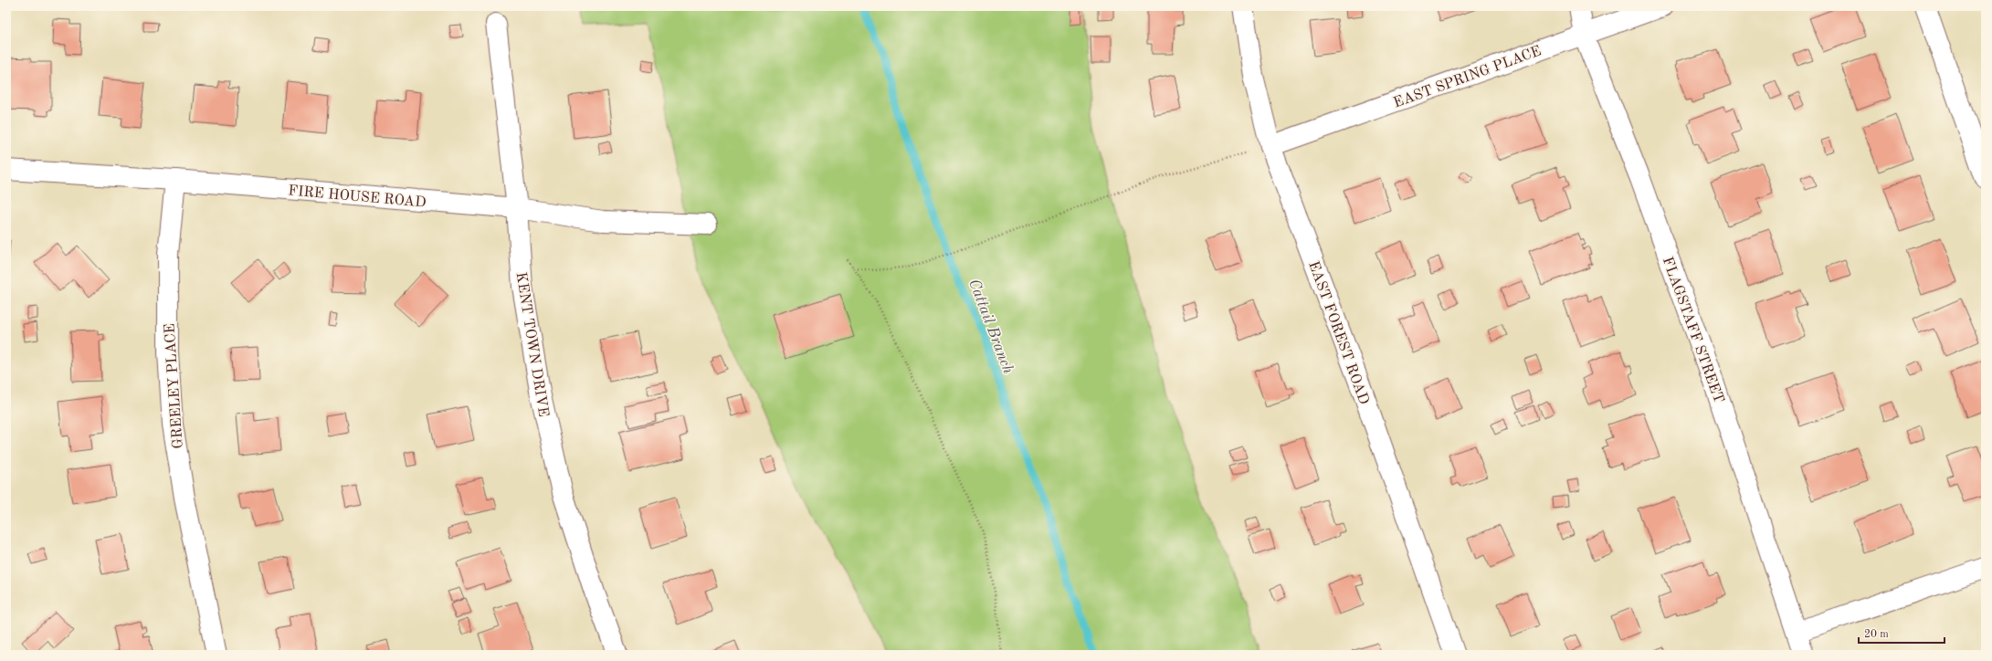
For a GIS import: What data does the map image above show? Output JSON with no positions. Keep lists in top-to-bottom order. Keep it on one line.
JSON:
{"streets":{"street":["EAST SPRING PLACE","FIRE HOUSE ROAD","FLAGSTAFF STREET","EAST FOREST ROAD","KENT TOWN DRIVE","GREELEY PLACE"]},"crossings":[["EAST SPRING PLACE","FLAGSTAFF STREET"],["EAST SPRING PLACE","EAST FOREST ROAD"],["FIRE HOUSE ROAD","KENT TOWN DRIVE"],["FIRE HOUSE ROAD","GREELEY PLACE"]],"water":["Cattail Branch"],"scale_bar":"20 m"}
